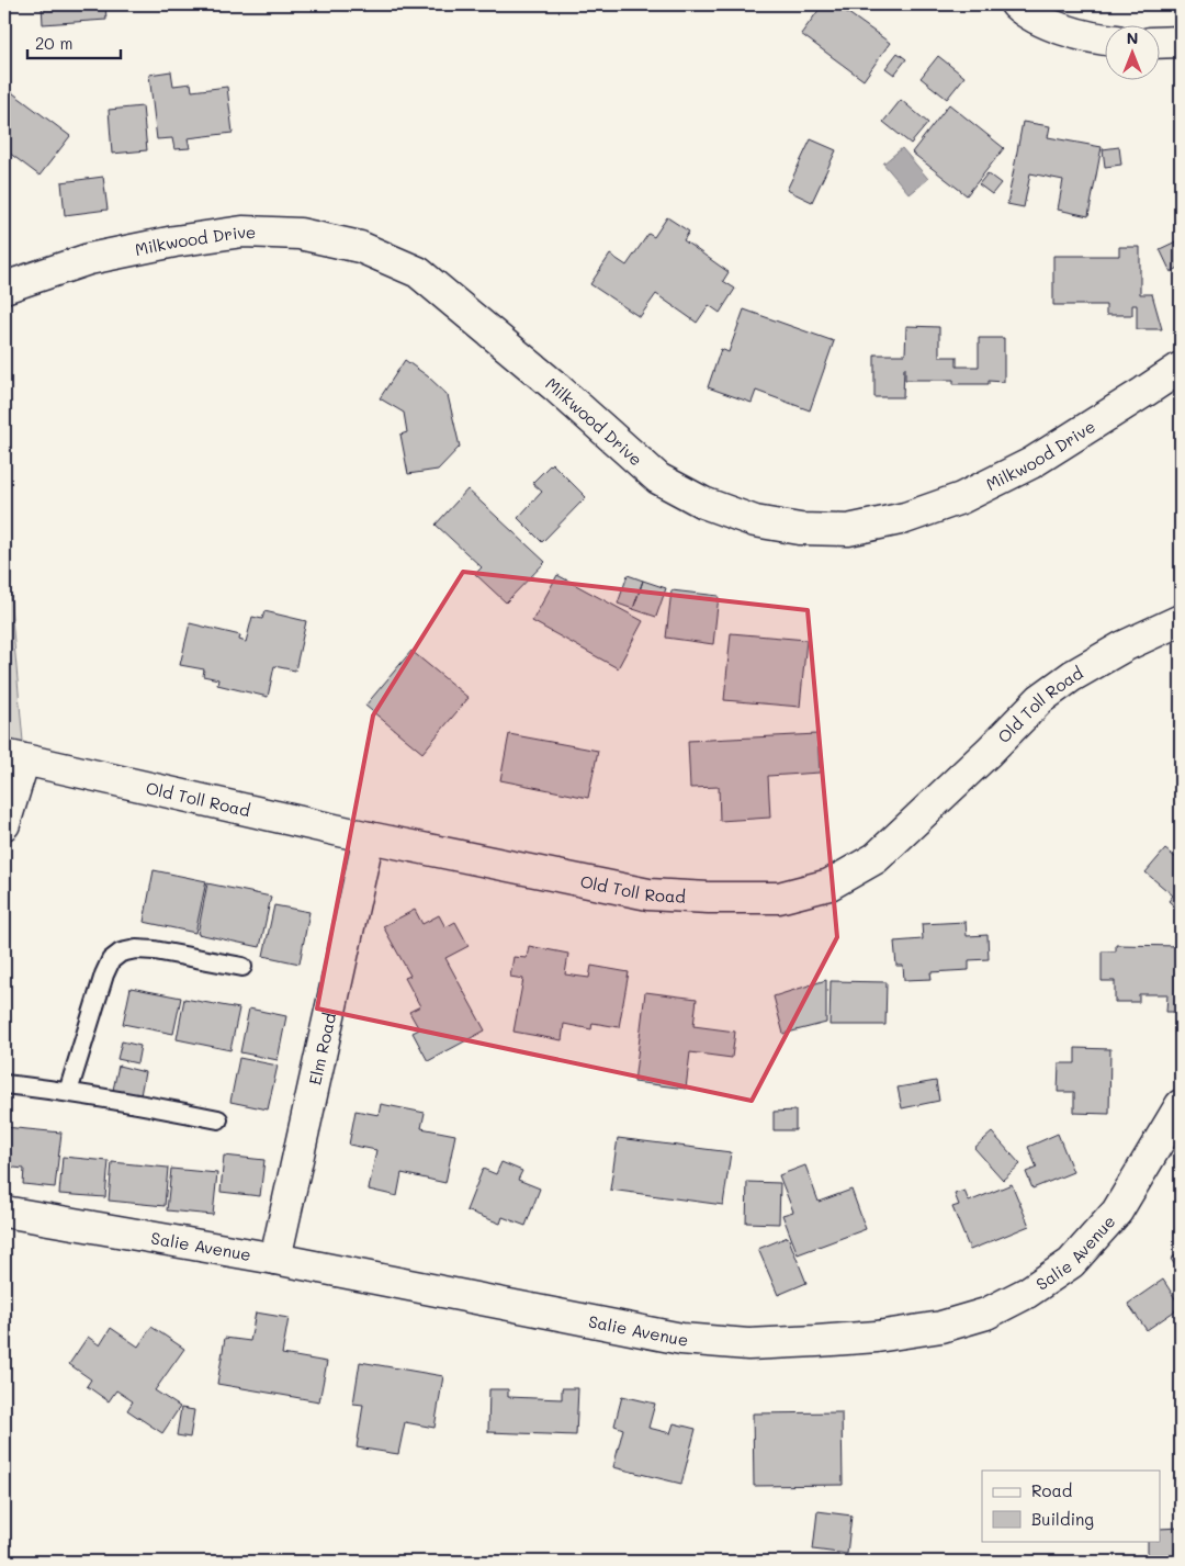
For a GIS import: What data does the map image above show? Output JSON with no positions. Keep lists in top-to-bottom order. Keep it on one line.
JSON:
{"streets":{"street":["Milkwood Drive","Old Toll Road","Elm Road","Salie Avenue"]},"crossings":[["Old Toll Road","Elm Road"],["Elm Road","Salie Avenue"]],"legend":["Road","Building"],"scale_bar":"20 m","north":"top"}
